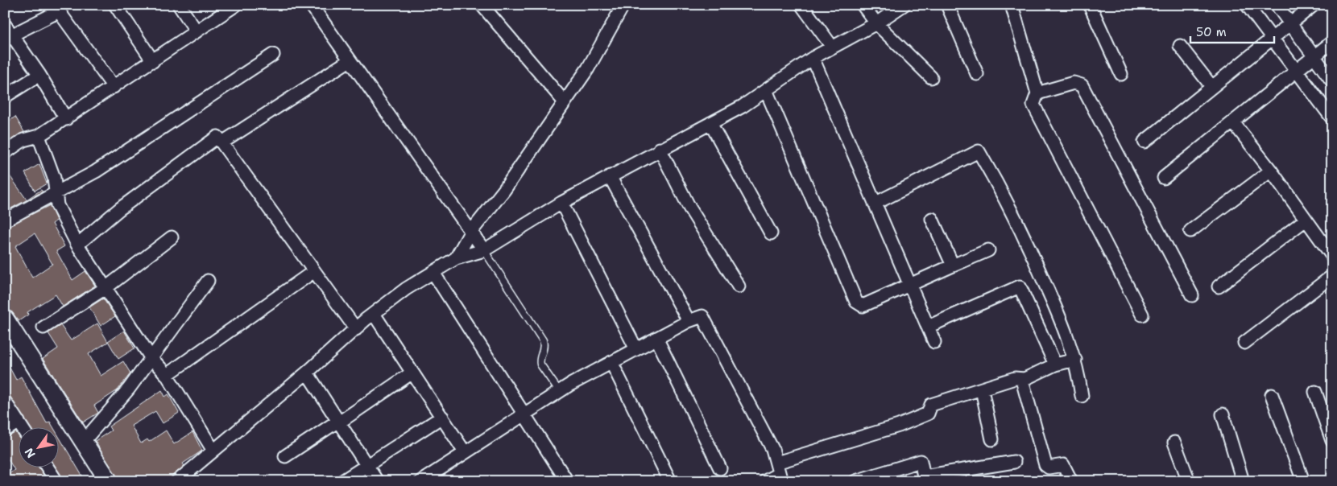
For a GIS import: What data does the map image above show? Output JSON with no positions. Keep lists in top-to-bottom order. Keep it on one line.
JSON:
{"scale_bar":"50 m","north":"bottom left"}
